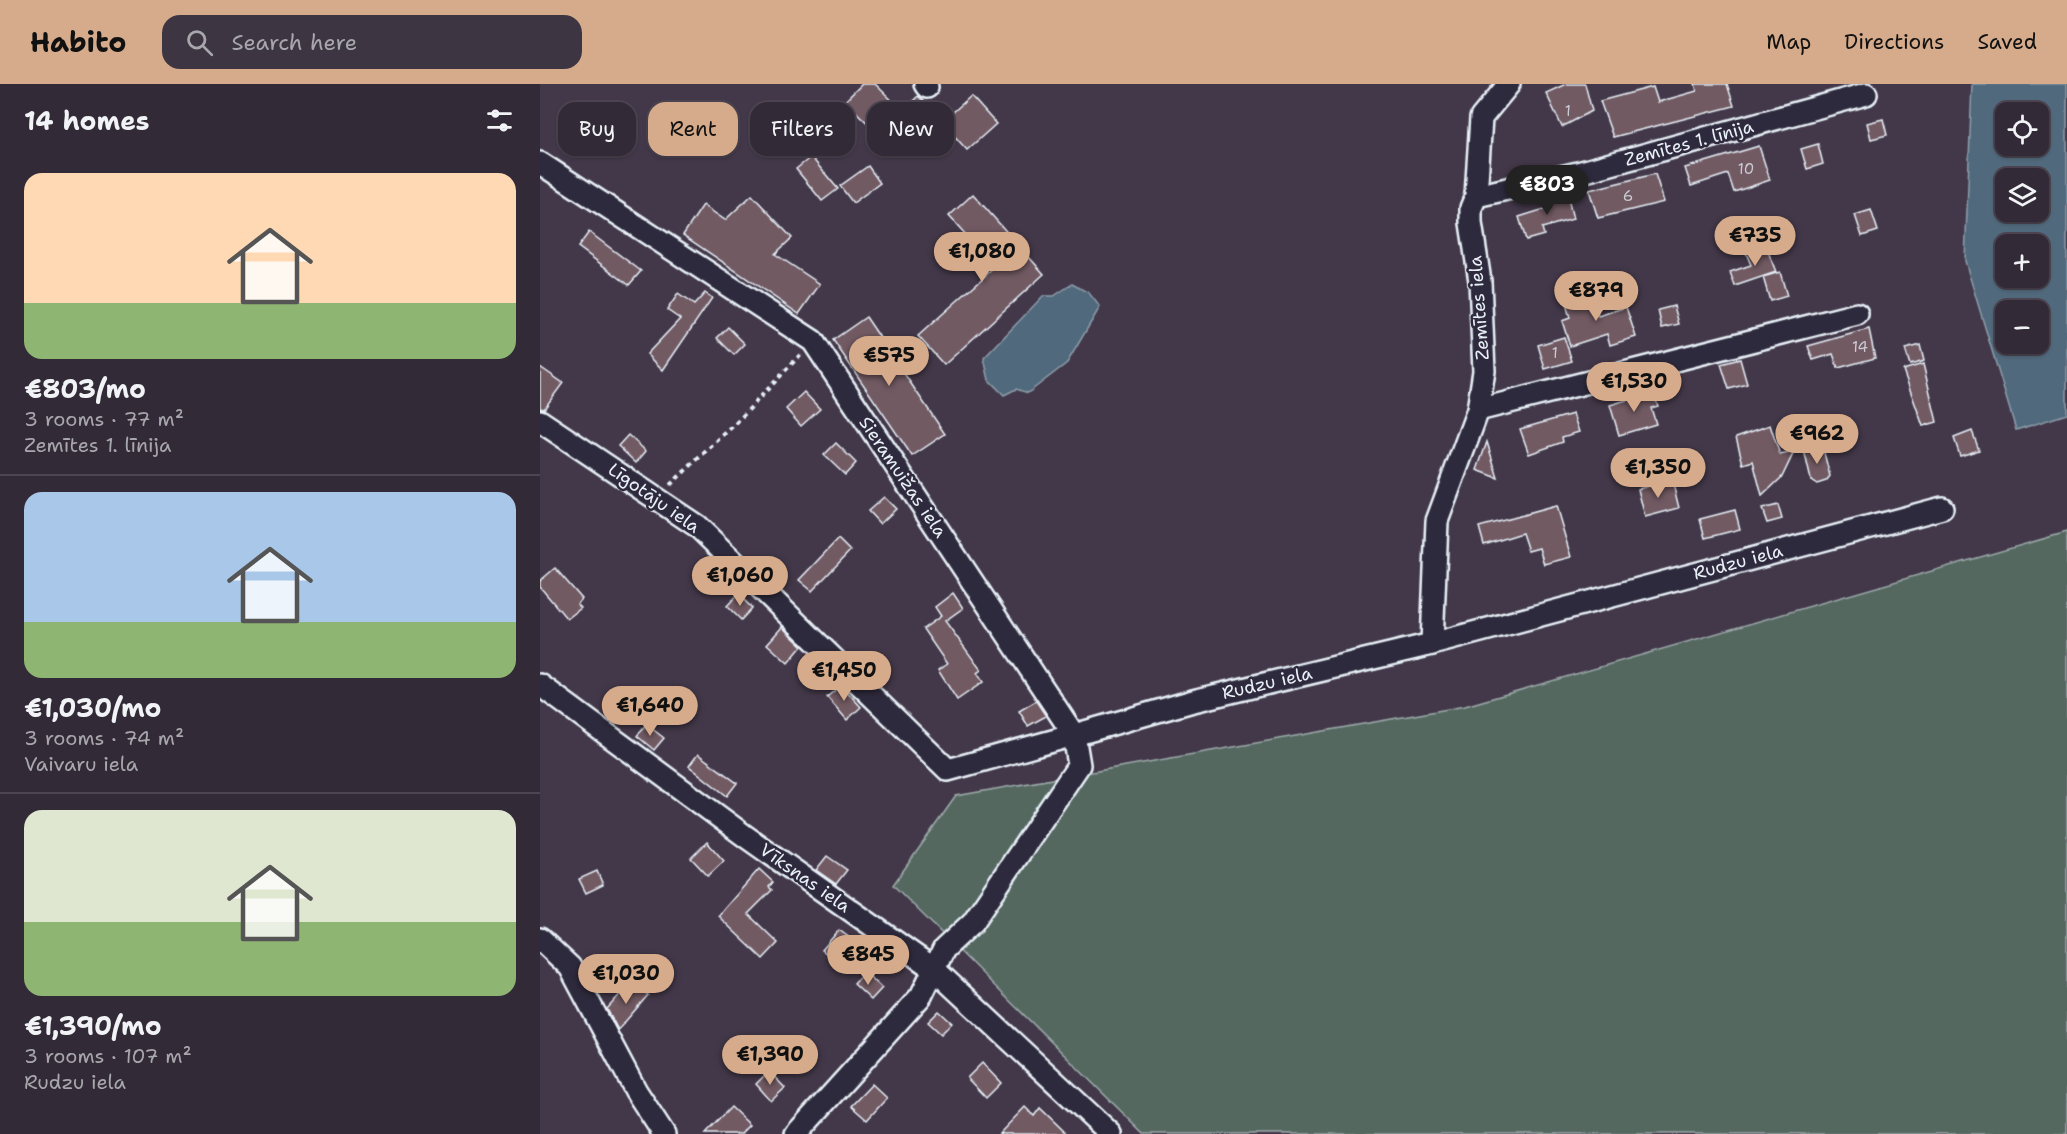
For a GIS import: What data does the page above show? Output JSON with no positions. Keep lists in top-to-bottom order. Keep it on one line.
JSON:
{"streets":{"street":["Zemītes 1. līnija","Zemītes iela","Sieramuižas iela","Līgotāju iela","Rudzu iela","Vīksnas iela"]},"crossings":[["Zemītes 1. līnija","Zemītes iela"],["Zemītes iela","Rudzu iela"],["Sieramuižas iela","Līgotāju iela"],["Sieramuižas iela","Rudzu iela"],["Līgotāju iela","Rudzu iela"]],"house_numbers":["1","10","6","14","1"],"page":{"header":"Habito","search":"Search here","nav":["Map","Directions","Saved"],"heading":"14 homes","map_buttons":["+","−"],"chip":["Buy","Rent","Filters","New"],"list":[{"name":"€803/mo","note":"3 rooms · 77 m² · Zemītes 1. līnija"},{"name":"€1,030/mo","note":"3 rooms · 74 m² · Vaivaru iela"},{"name":"€1,390/mo","note":"3 rooms · 107 m² · Rudzu iela"}],"price":["€803","€735","€1,080","€879","€575","€1,530","€962","€1,350","€1,060","€1,450","€1,640","€845","€1,030","€1,390"]}}
